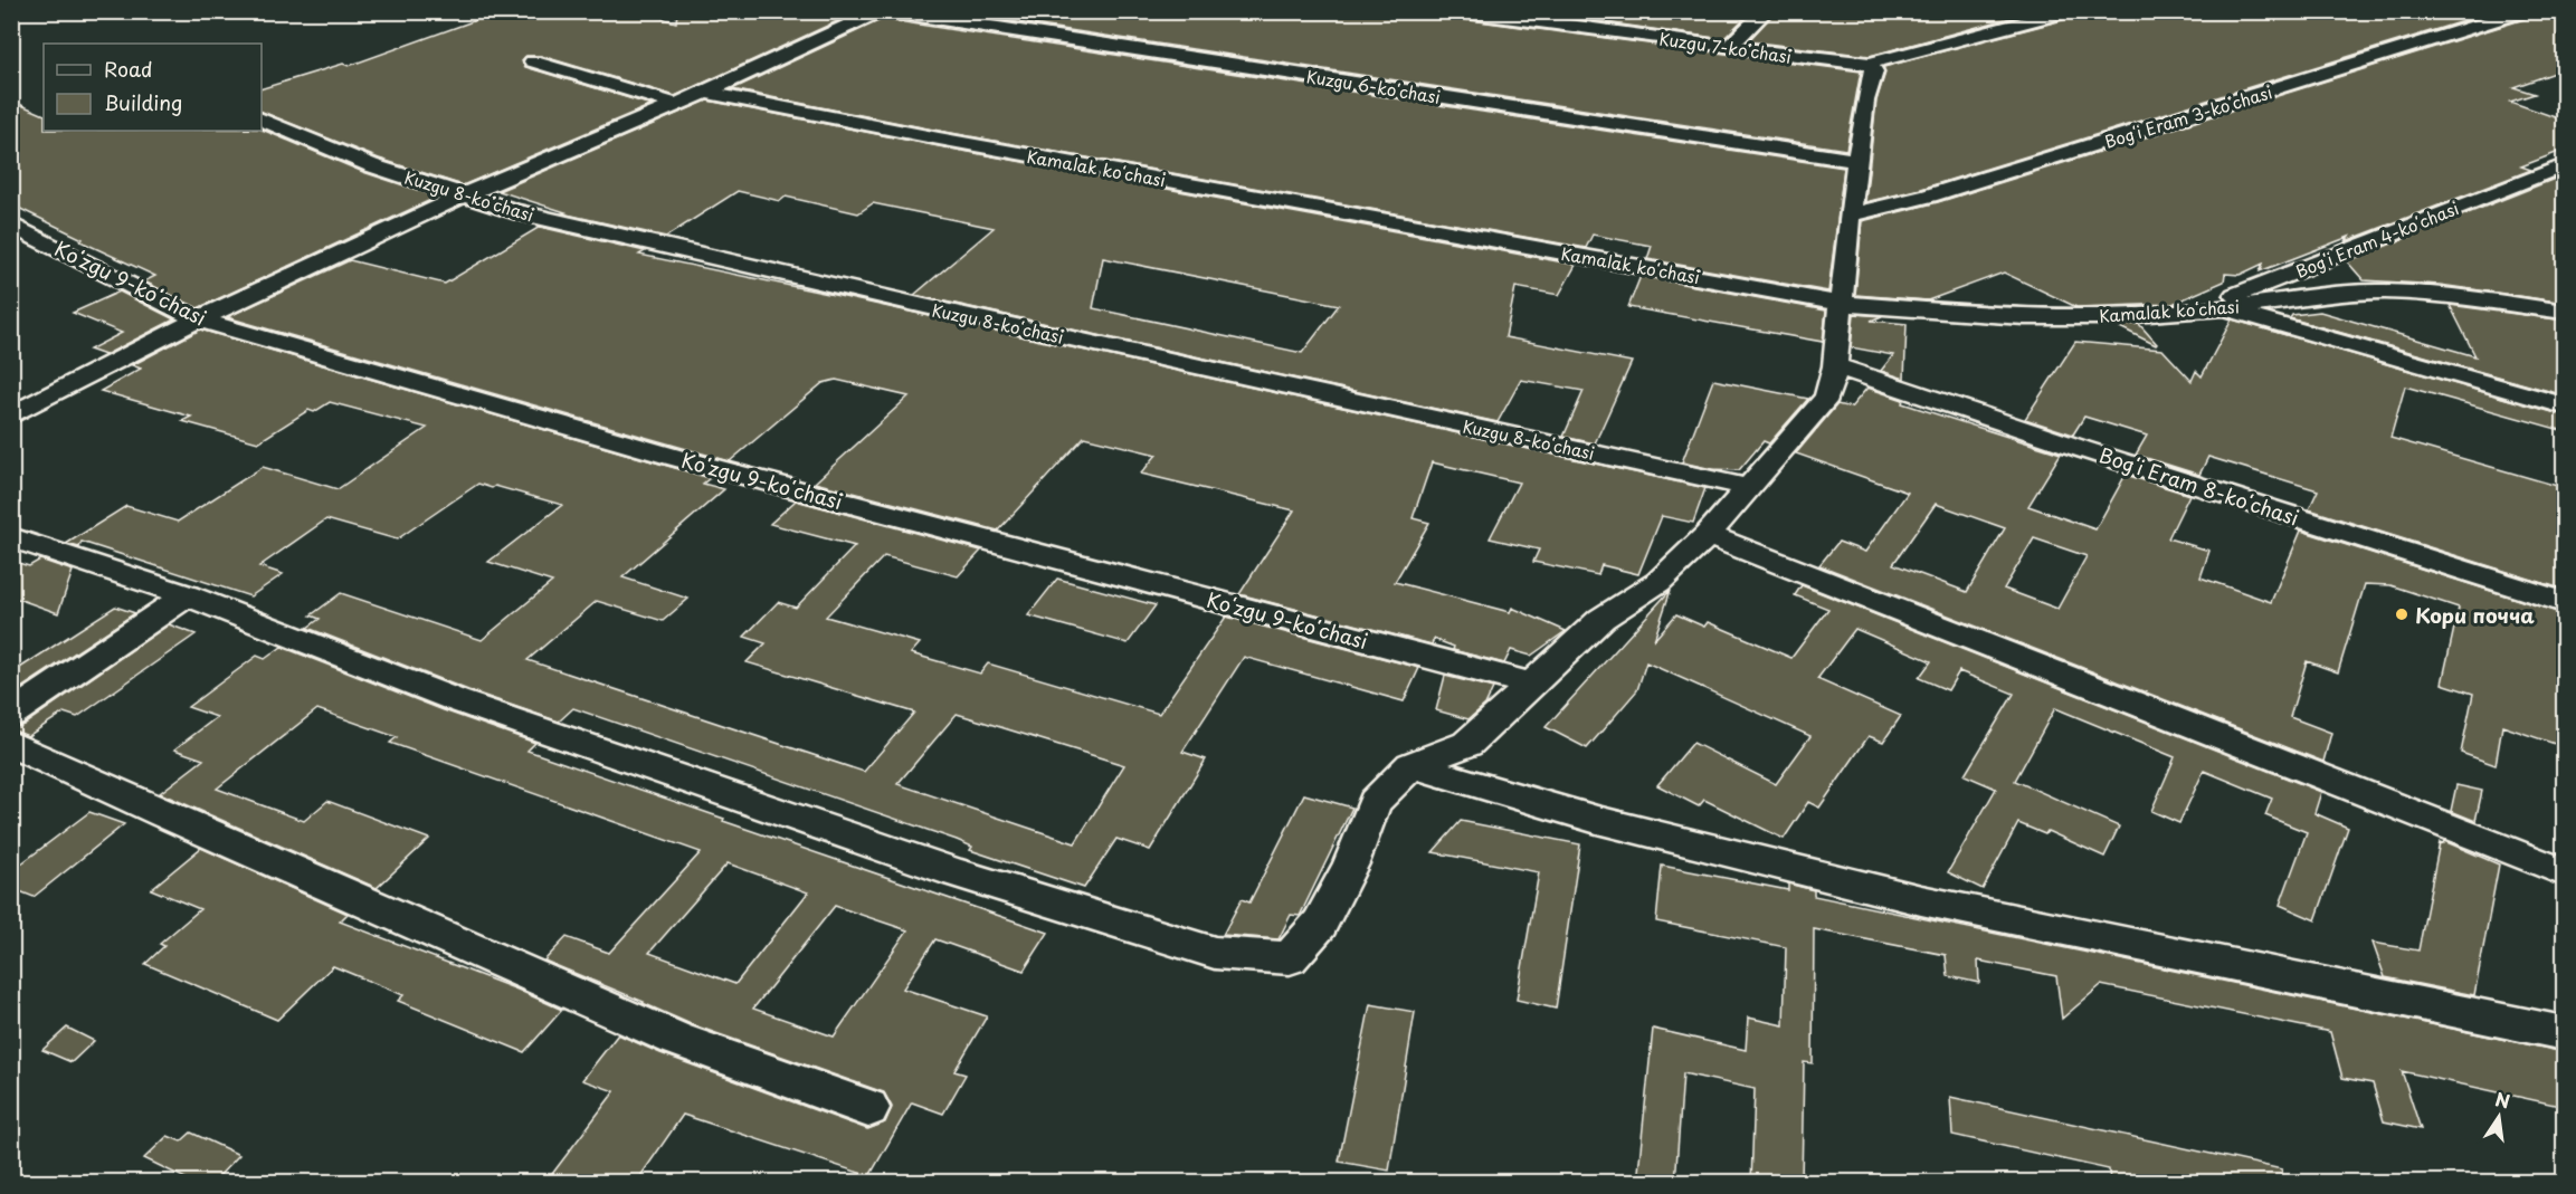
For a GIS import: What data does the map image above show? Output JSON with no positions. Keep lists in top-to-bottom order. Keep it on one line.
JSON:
{"streets":{"street":["Kuzgu 7-koʻchasi","Kuzgu 6-koʻchasi","Bogʻi Eram 3-koʻchasi","Kamalak koʻchasi","Kuzgu 8-koʻchasi","Bogʻi Eram 4-koʻchasi","Koʻzgu 9-koʻchasi","Bogʻi Eram 8-koʻchasi"]},"crossings":[["Kamalak koʻchasi","Bogʻi Eram 4-koʻchasi"]],"places":["Кори почча"],"legend":["Road","Building"],"north":"top"}
